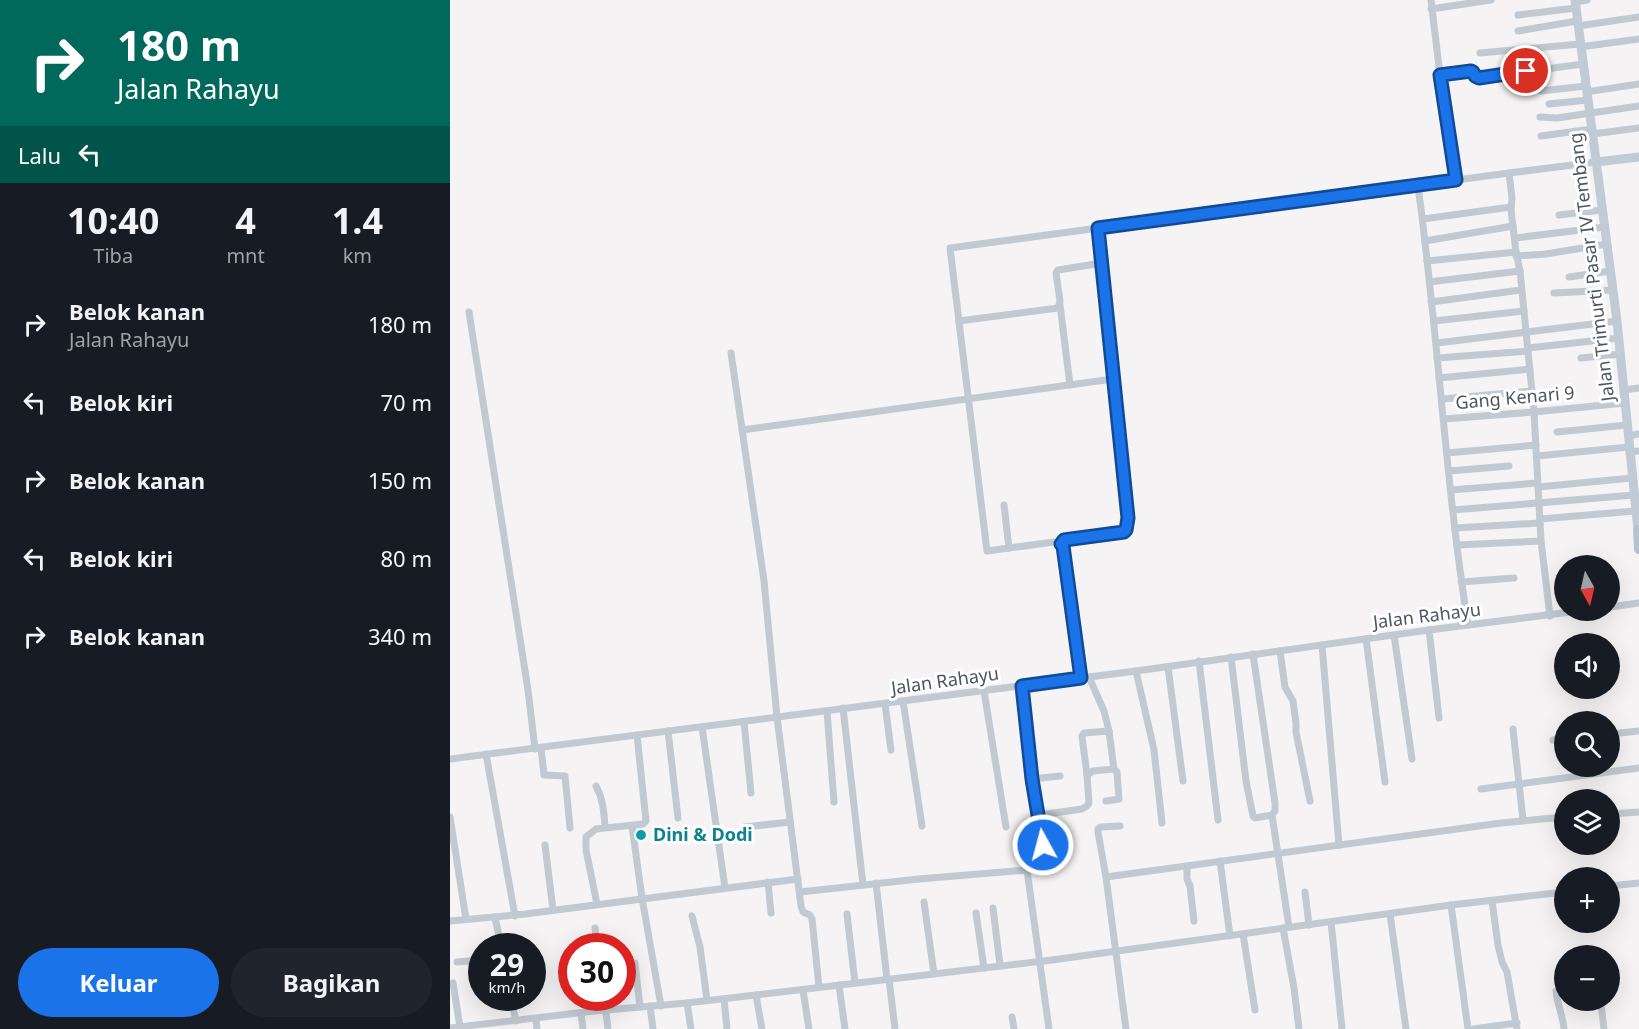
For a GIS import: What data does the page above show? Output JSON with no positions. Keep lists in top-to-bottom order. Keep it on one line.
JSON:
{"streets":{"street":["Jalan Trimurti Pasar IV Tembang","Gang Kenari 9","Jalan Rahayu"]},"crossings":[["Jalan Trimurti Pasar IV Tembang","Gang Kenari 9"]],"places":["Dini & Dodi"],"north":"bottom","page":{"turn":["180 m","Jalan Rahayu"],"then":"Lalu","eta":["10:40","Tiba","4","mnt","1.4","km"],"list":[{"name":"Belok kanan","note":"Jalan Rahayu","value":"180 m"},{"name":"Belok kiri","value":"70 m"},{"name":"Belok kanan","value":"150 m"},{"name":"Belok kiri","value":"80 m"},{"name":"Belok kanan","value":"340 m"}],"map_buttons":["+","−"],"speed":"29 km/h","limit":"30","buttons":["Keluar","Bagikan"]}}
